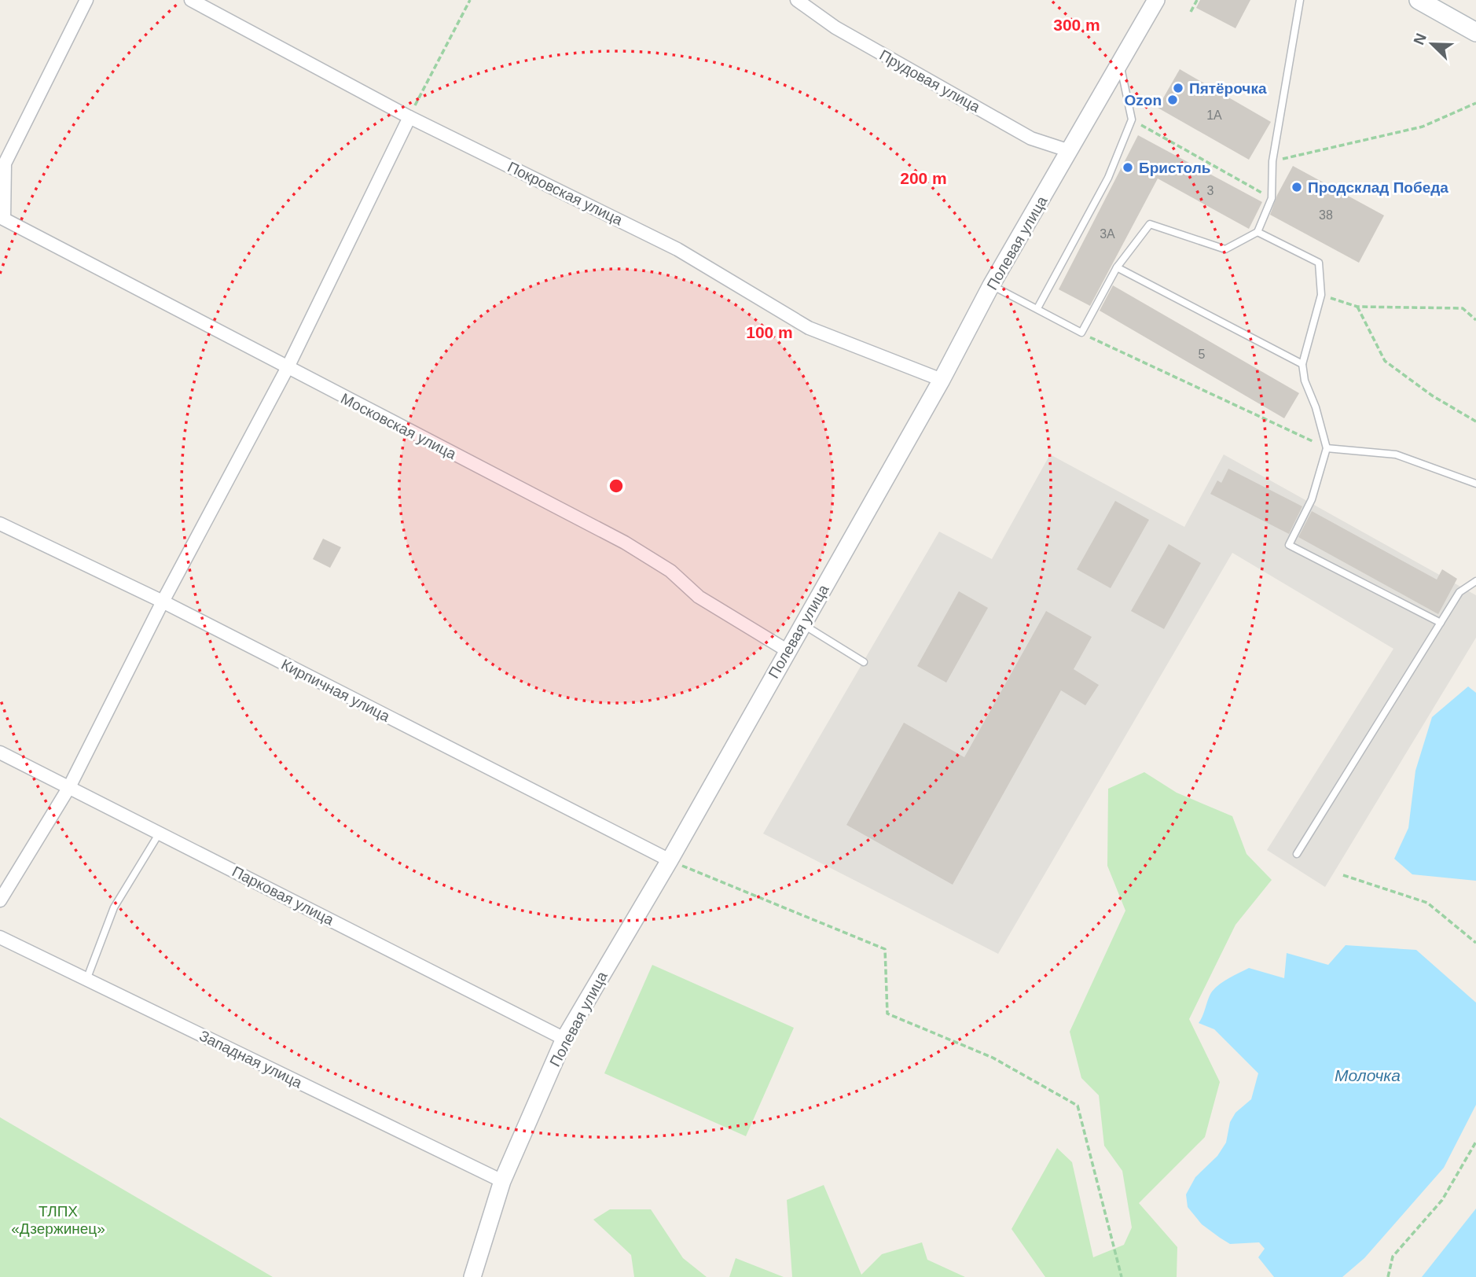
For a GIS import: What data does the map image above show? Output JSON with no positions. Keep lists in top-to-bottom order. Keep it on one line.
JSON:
{"streets":{"street":["Прудовая улица","Покровская улица","Полевая улица","Московская улица","Кирпичная улица","Парковая улица","Западная улица"]},"crossings":[["Прудовая улица","Полевая улица"],["Покровская улица","Полевая улица"],["Полевая улица","Московская улица"],["Полевая улица","Кирпичная улица"],["Полевая улица","Парковая улица"],["Полевая улица","Западная улица"]],"water":["Молочка"],"parks":["ТЛПХ «Дзержинец»"],"places":["Пятёрочка","Ozon","Бристоль","Продсклад Победа"],"house_numbers":["1А","3","38","3А","5"],"north":"top left","rings":["300 m","200 m","100 m"]}
